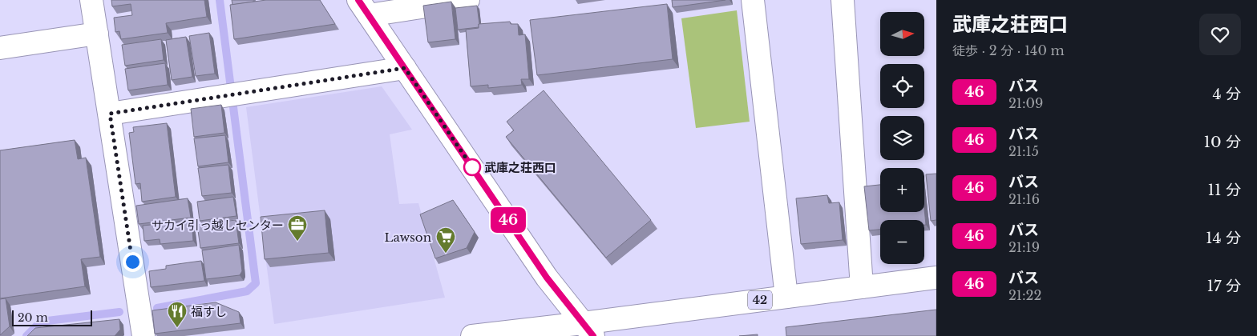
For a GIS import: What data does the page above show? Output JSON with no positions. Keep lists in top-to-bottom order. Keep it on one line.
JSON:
{"streets":{"street":["42"]},"places":{"other":["武庫之荘西口"],"office":["サカイ引っ越しセンター"],"supermarket":["Lawson"],"restaurant":["福すし"]},"lines":["bus line 46"],"scale_bar":"20 m","north":"right","page":{"on_map":"46","heading":["武庫之荘西口","徒歩 · 2 分 · 140 m"],"map_buttons":["+","−"],"list":[{"mark":"46","name":"バス","note":"21:09","value":"4 分"},{"mark":"46","name":"バス","note":"21:15","value":"10 分"},{"mark":"46","name":"バス","note":"21:16","value":"11 分"},{"mark":"46","name":"バス","note":"21:19","value":"14 分"},{"mark":"46","name":"バス","note":"21:22","value":"17 分"}],"scale":"20 m"}}
